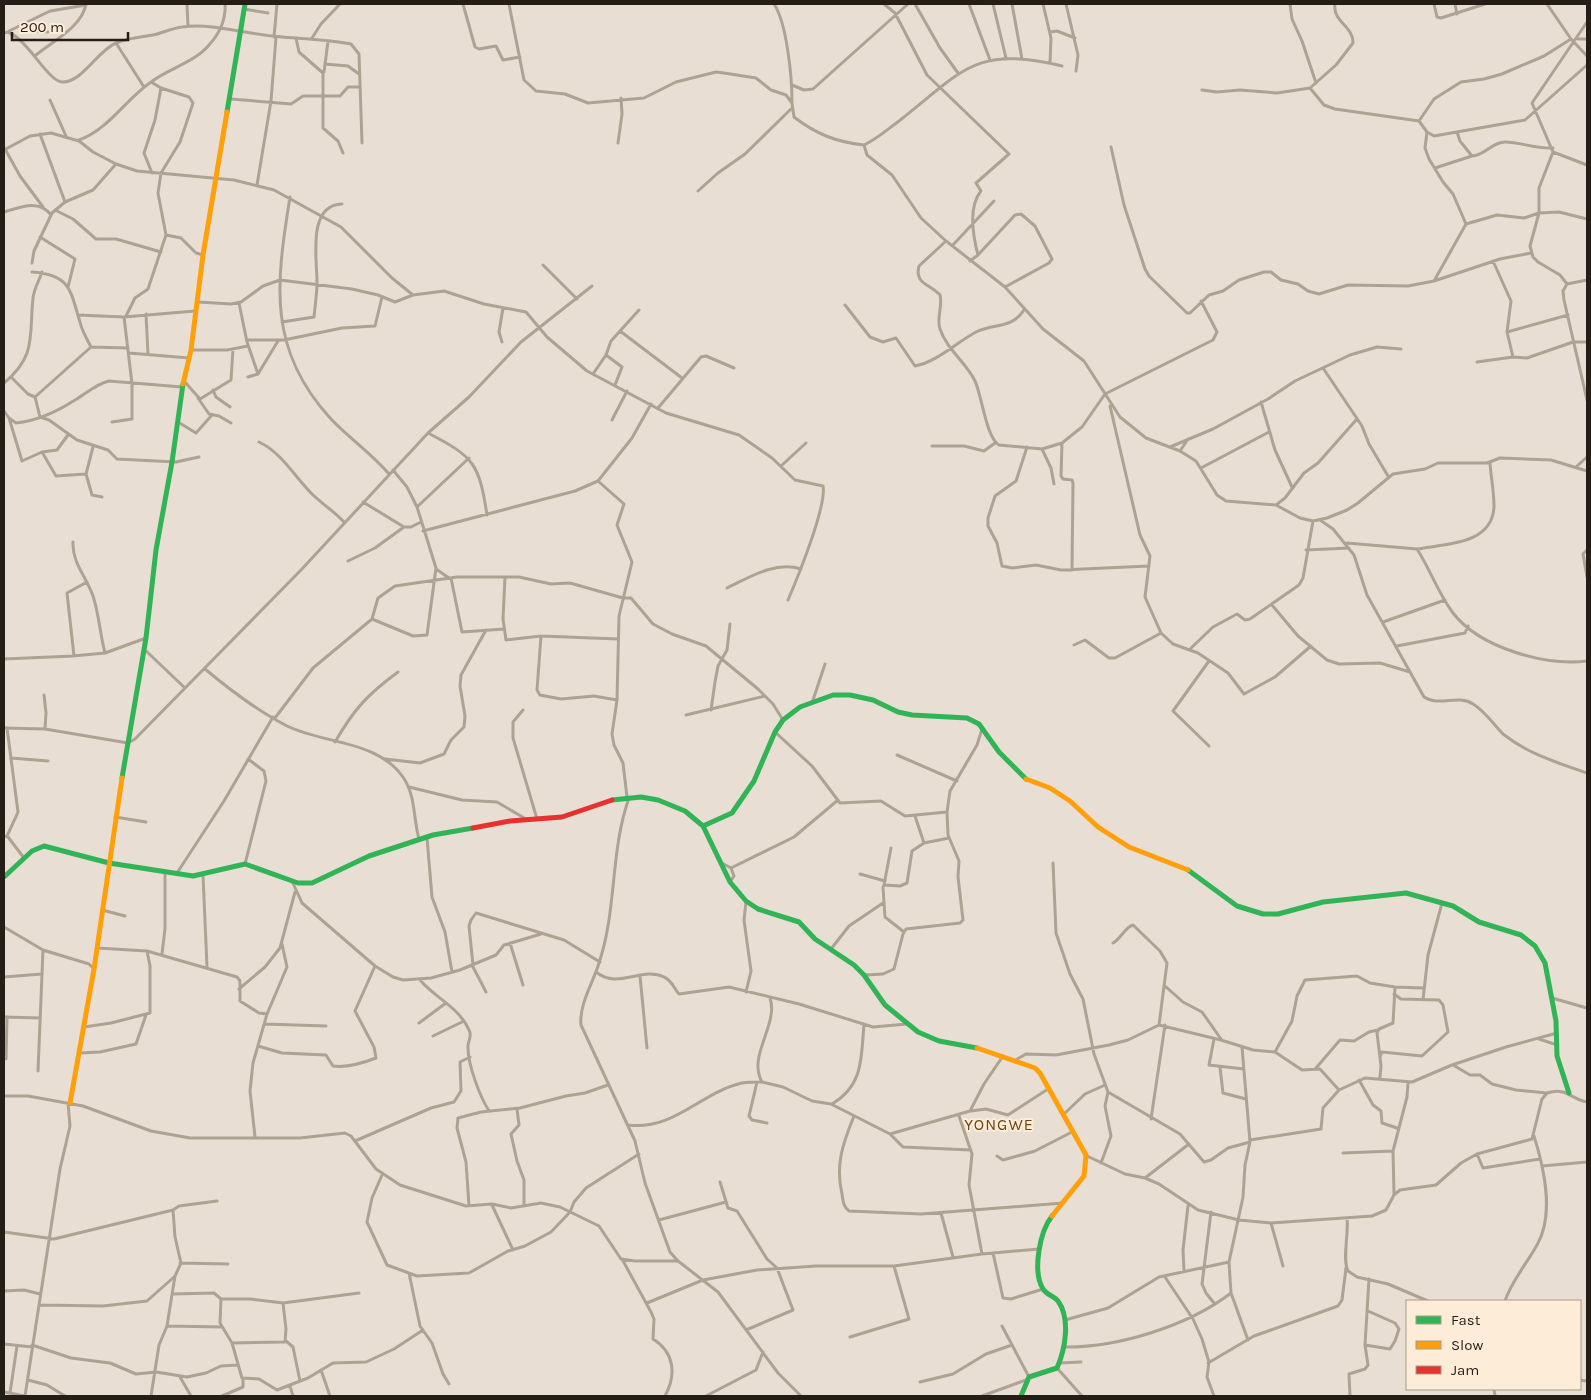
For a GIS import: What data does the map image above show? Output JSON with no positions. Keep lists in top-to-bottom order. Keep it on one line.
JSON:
{"districts":["YONGWE"],"legend":["Fast","Slow","Jam"],"scale_bar":"200 m"}
